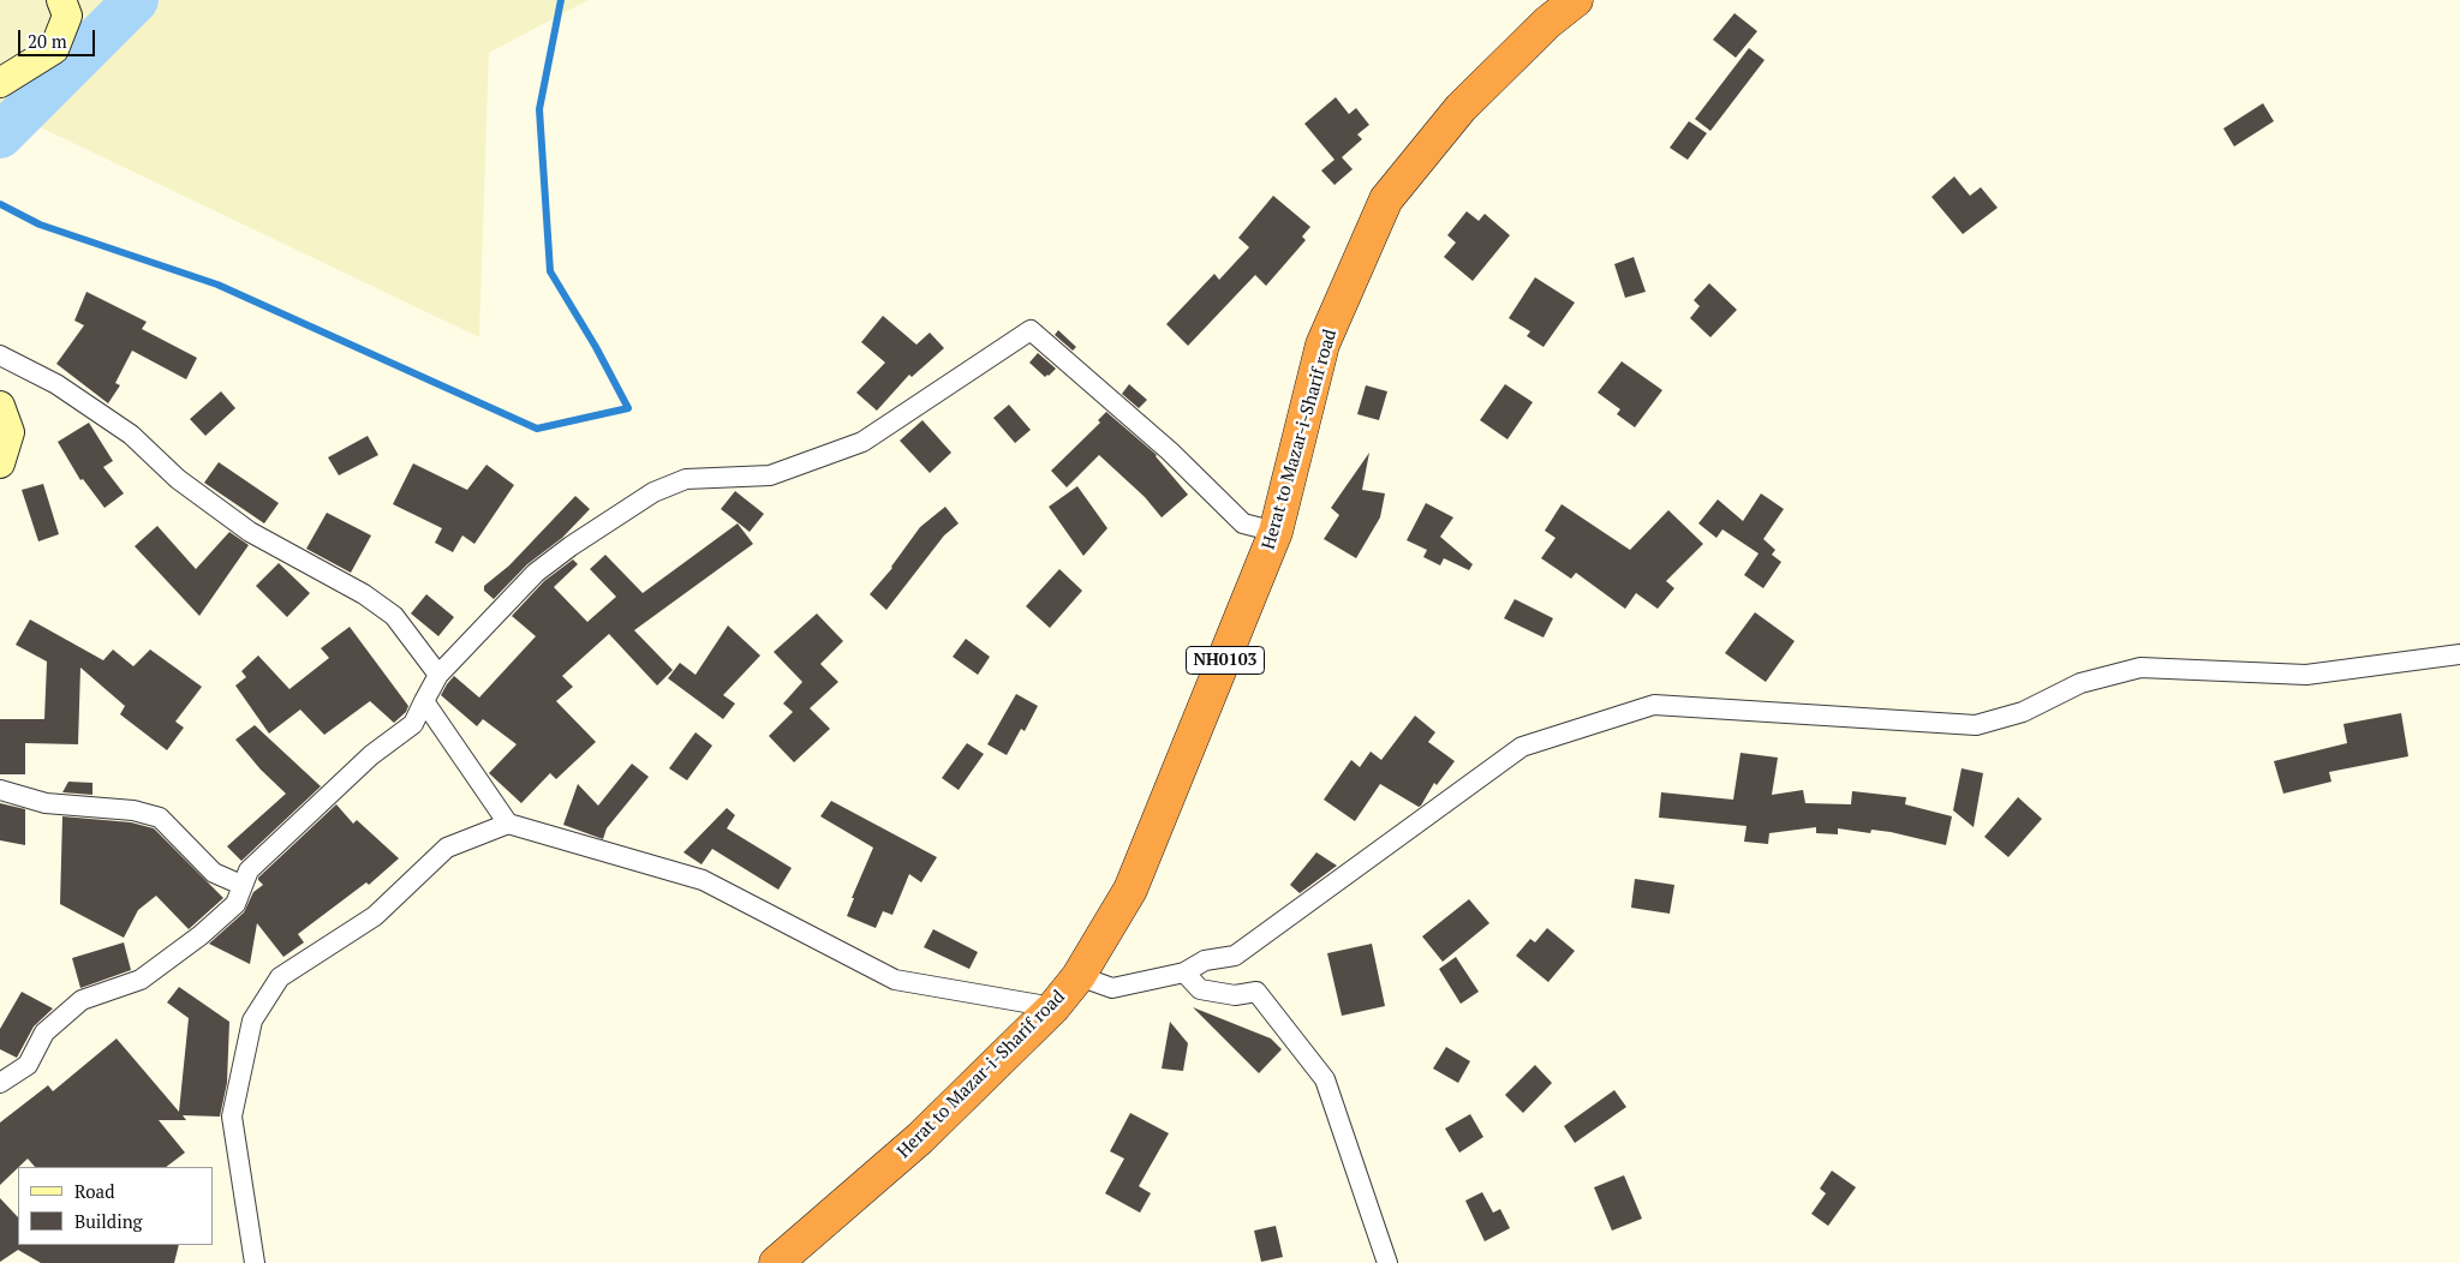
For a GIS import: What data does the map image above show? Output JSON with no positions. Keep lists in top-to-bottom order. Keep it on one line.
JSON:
{"streets":{"highway":["Herat to Mazar-i-Sharif road","NH0103"]},"legend":["Road","Building"],"scale_bar":"20 m"}
